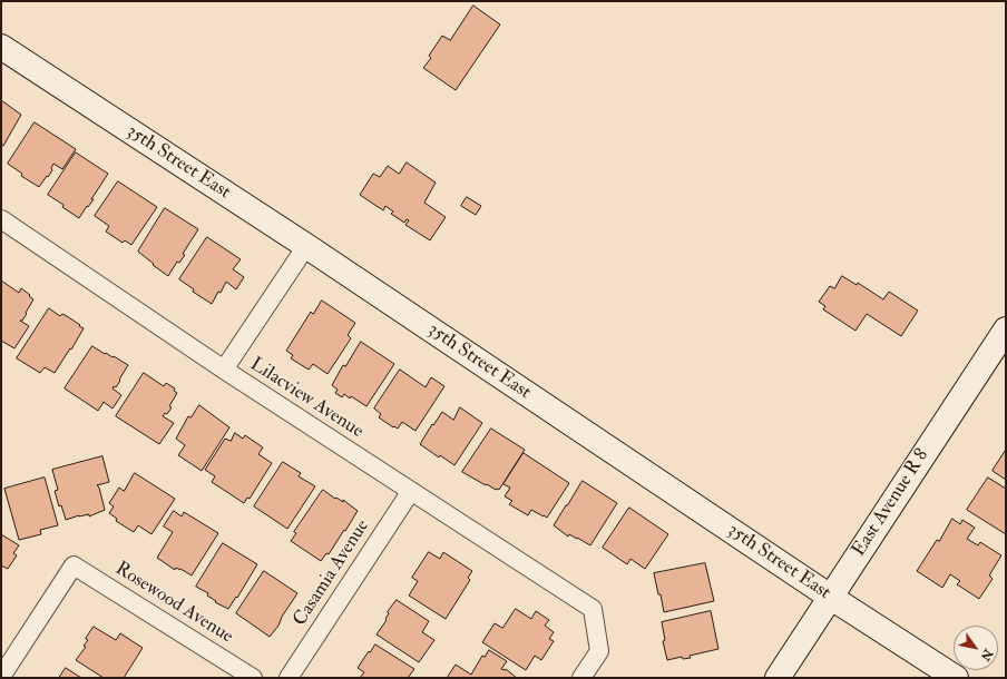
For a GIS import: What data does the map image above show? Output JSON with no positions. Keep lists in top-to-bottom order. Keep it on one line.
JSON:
{"streets":{"street":["35th Street East","Lilacview Avenue","East Avenue R 8","Casamia Avenue","Rosewood Avenue"]},"crossings":[["35th Street East","East Avenue R 8"],["Lilacview Avenue","Casamia Avenue"]],"north":"bottom right"}
